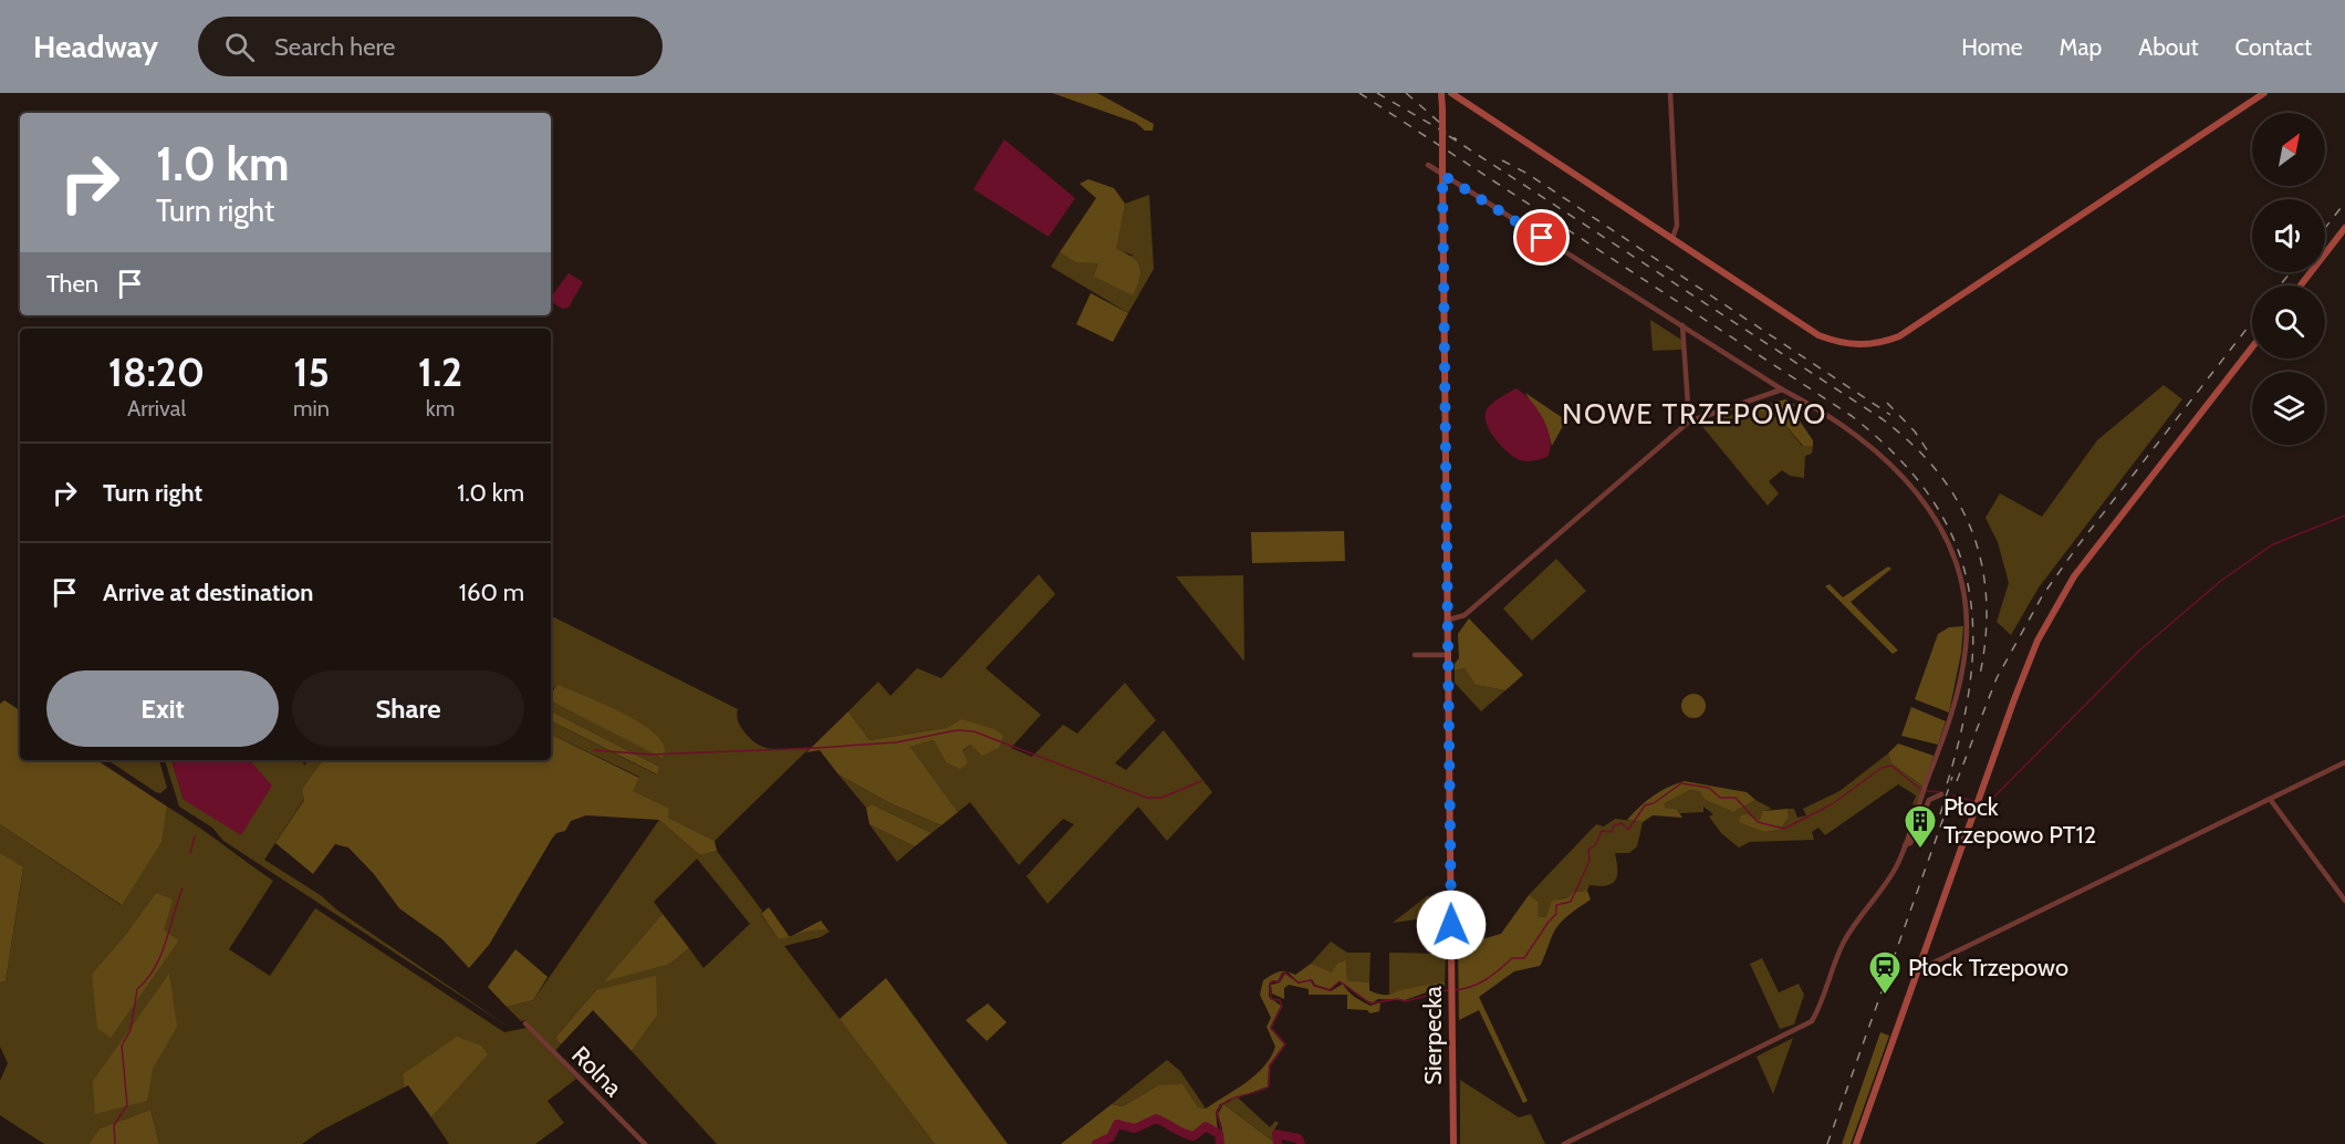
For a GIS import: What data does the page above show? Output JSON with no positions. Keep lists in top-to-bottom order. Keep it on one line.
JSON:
{"streets":{"street":["Sierpecka","Rolna"]},"districts":["NOWE TRZEPOWO"],"places":{"building":["Płock Trzepowo PT12"],"station":["Płock Trzepowo"]},"north":"top right","page":{"header":"Headway","search":"Search here","nav":["Home","Map","About","Contact"],"turn":["1.0 km","Turn right"],"then":"Then","eta":["18:20","Arrival","15","min","1.2","km"],"list":[{"name":"Turn right","value":"1.0 km"},{"name":"Arrive at destination","value":"160 m"}],"buttons":["Exit","Share"]}}
